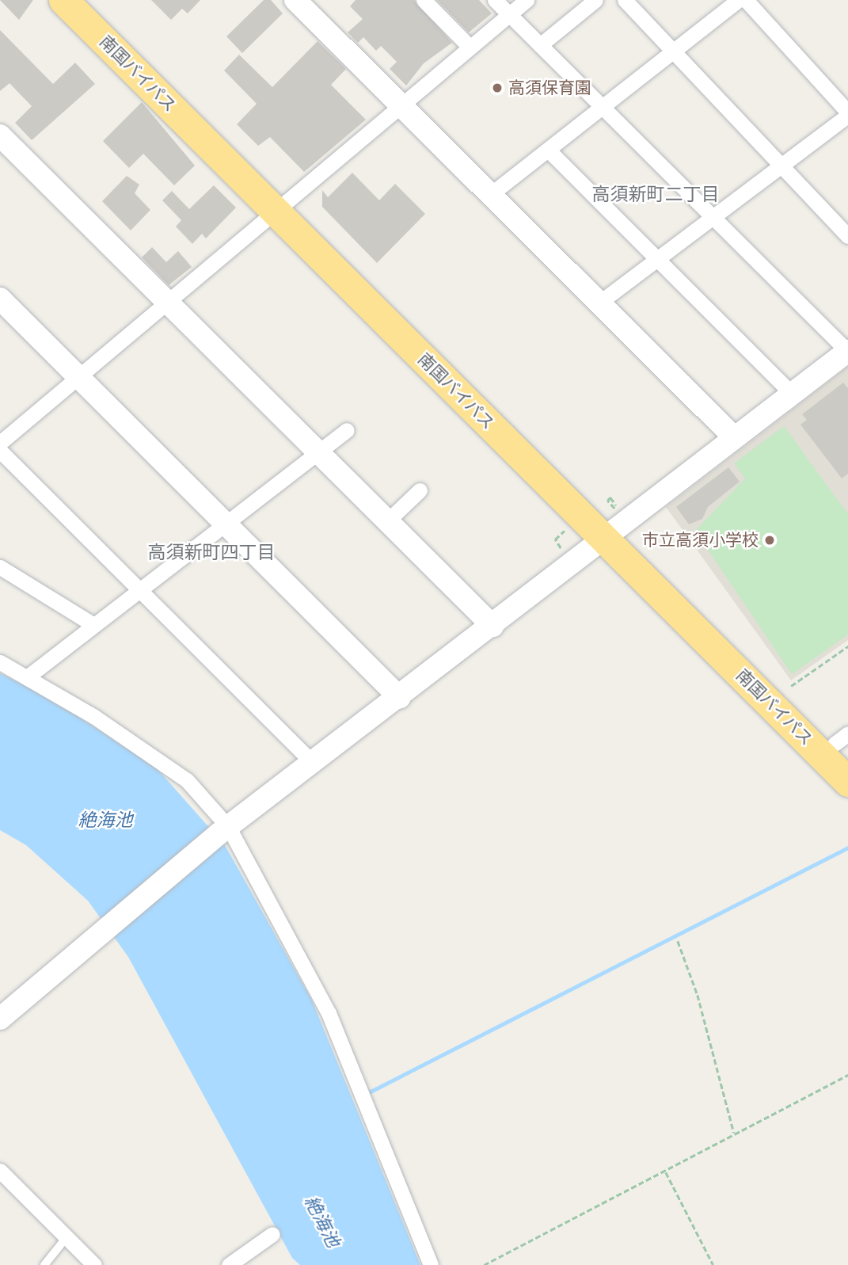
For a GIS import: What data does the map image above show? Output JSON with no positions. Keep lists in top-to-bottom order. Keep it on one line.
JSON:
{"streets":{"highway":["南国バイパス"]},"districts":["高須新町二丁目","高須新町四丁目"],"water":["絶海池"],"places":["高須保育園","市立高須小学校"]}
